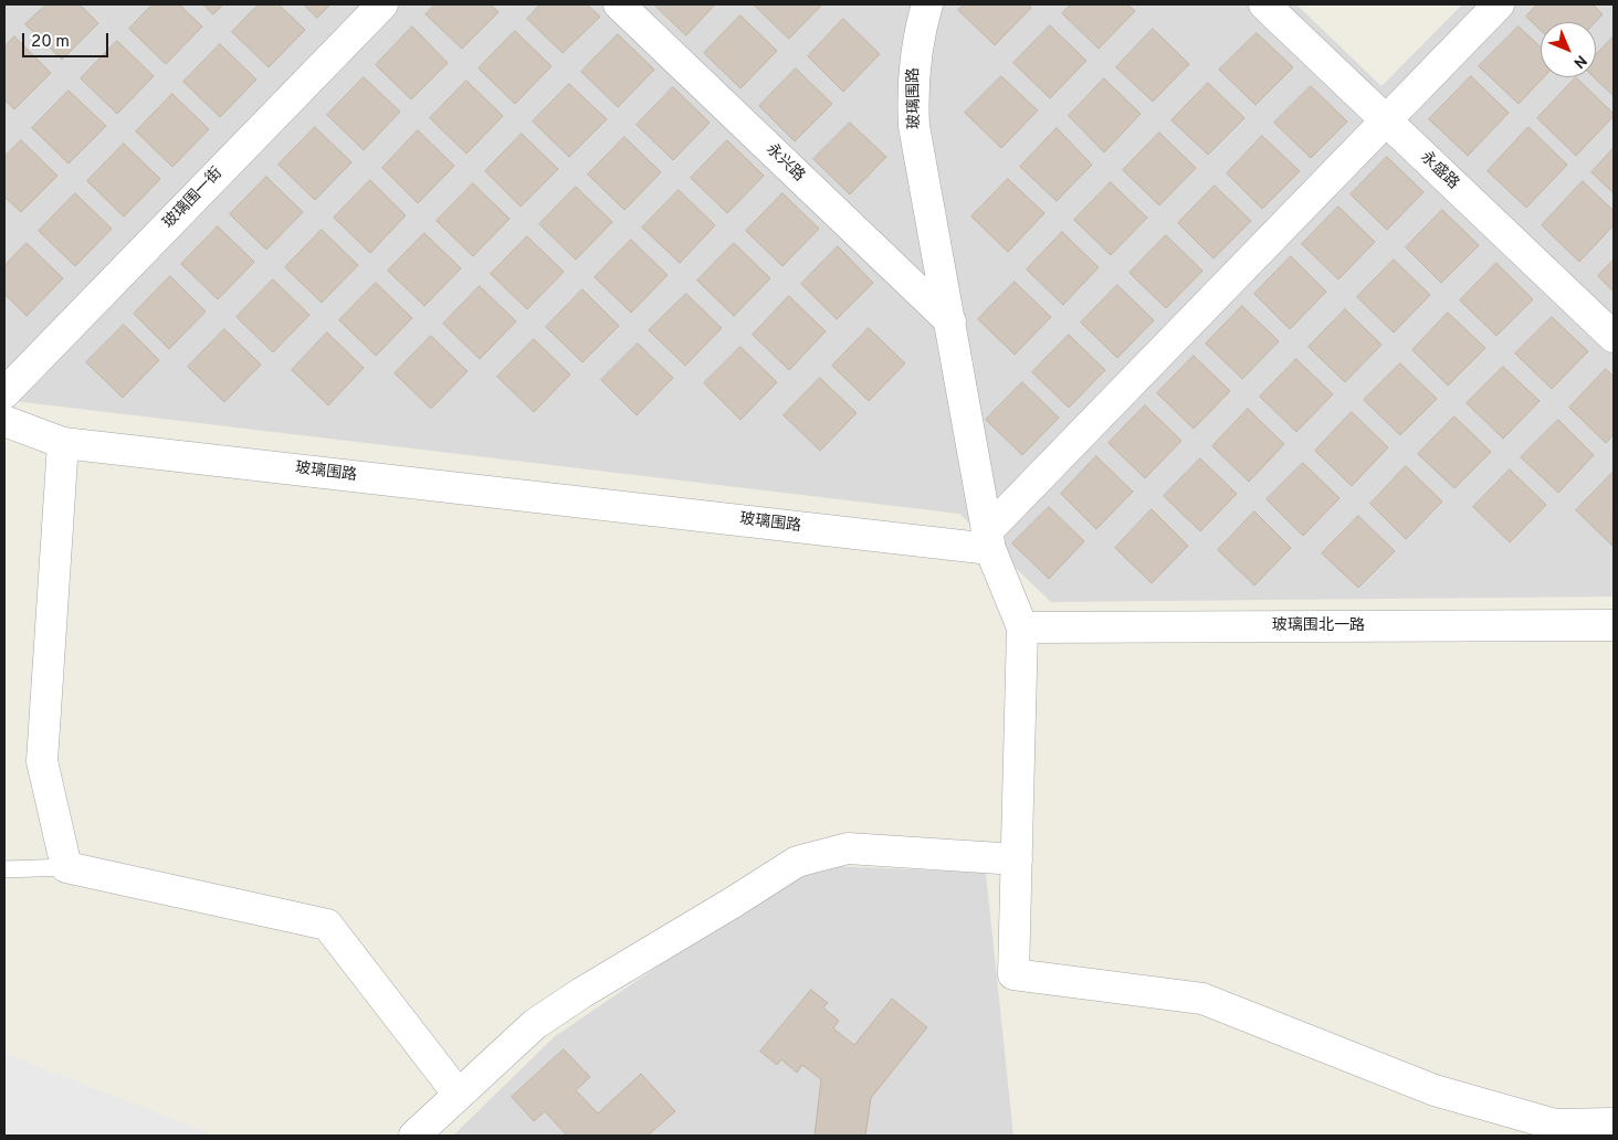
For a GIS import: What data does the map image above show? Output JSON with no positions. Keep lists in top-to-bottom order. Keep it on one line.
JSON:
{"streets":{"street":["玻璃围路","永兴路","永盛路","玻璃围一街","玻璃围北一路"]},"crossings":[["玻璃围路","永兴路"]],"scale_bar":"20 m","north":"bottom right"}
